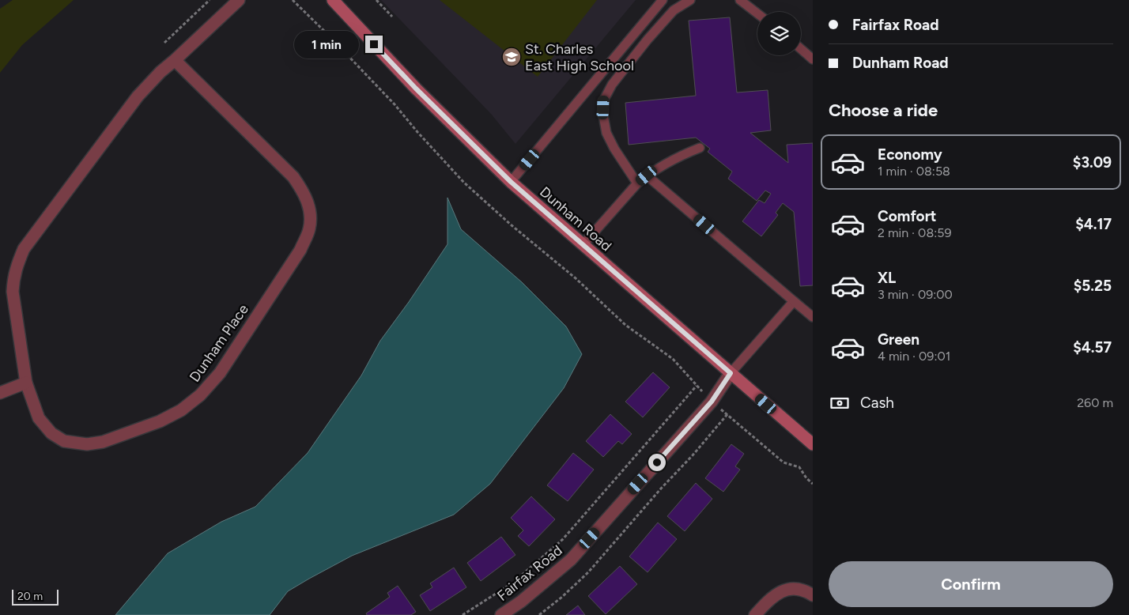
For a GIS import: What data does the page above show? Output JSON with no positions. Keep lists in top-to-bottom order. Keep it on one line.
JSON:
{"streets":{"street":["Dunham Road","Dunham Place","Fairfax Road"]},"crossings":[["Dunham Road","Fairfax Road"]],"places":{"school or university":["St. Charles East High School"]},"scale_bar":"20 m","page":{"banner":["Fairfax Road","Dunham Road"],"bubble":"1 min","heading":"Choose a ride","list":[{"name":"Economy","note":"1 min · 08:58","value":"$3.09"},{"name":"Comfort","note":"2 min · 08:59","value":"$4.17"},{"name":"XL","note":"3 min · 09:00","value":"$5.25"},{"name":"Green","note":"4 min · 09:01","value":"$4.57"}],"pay":["Cash","260 m"],"buttons":"Confirm","scale":"20 m"}}
